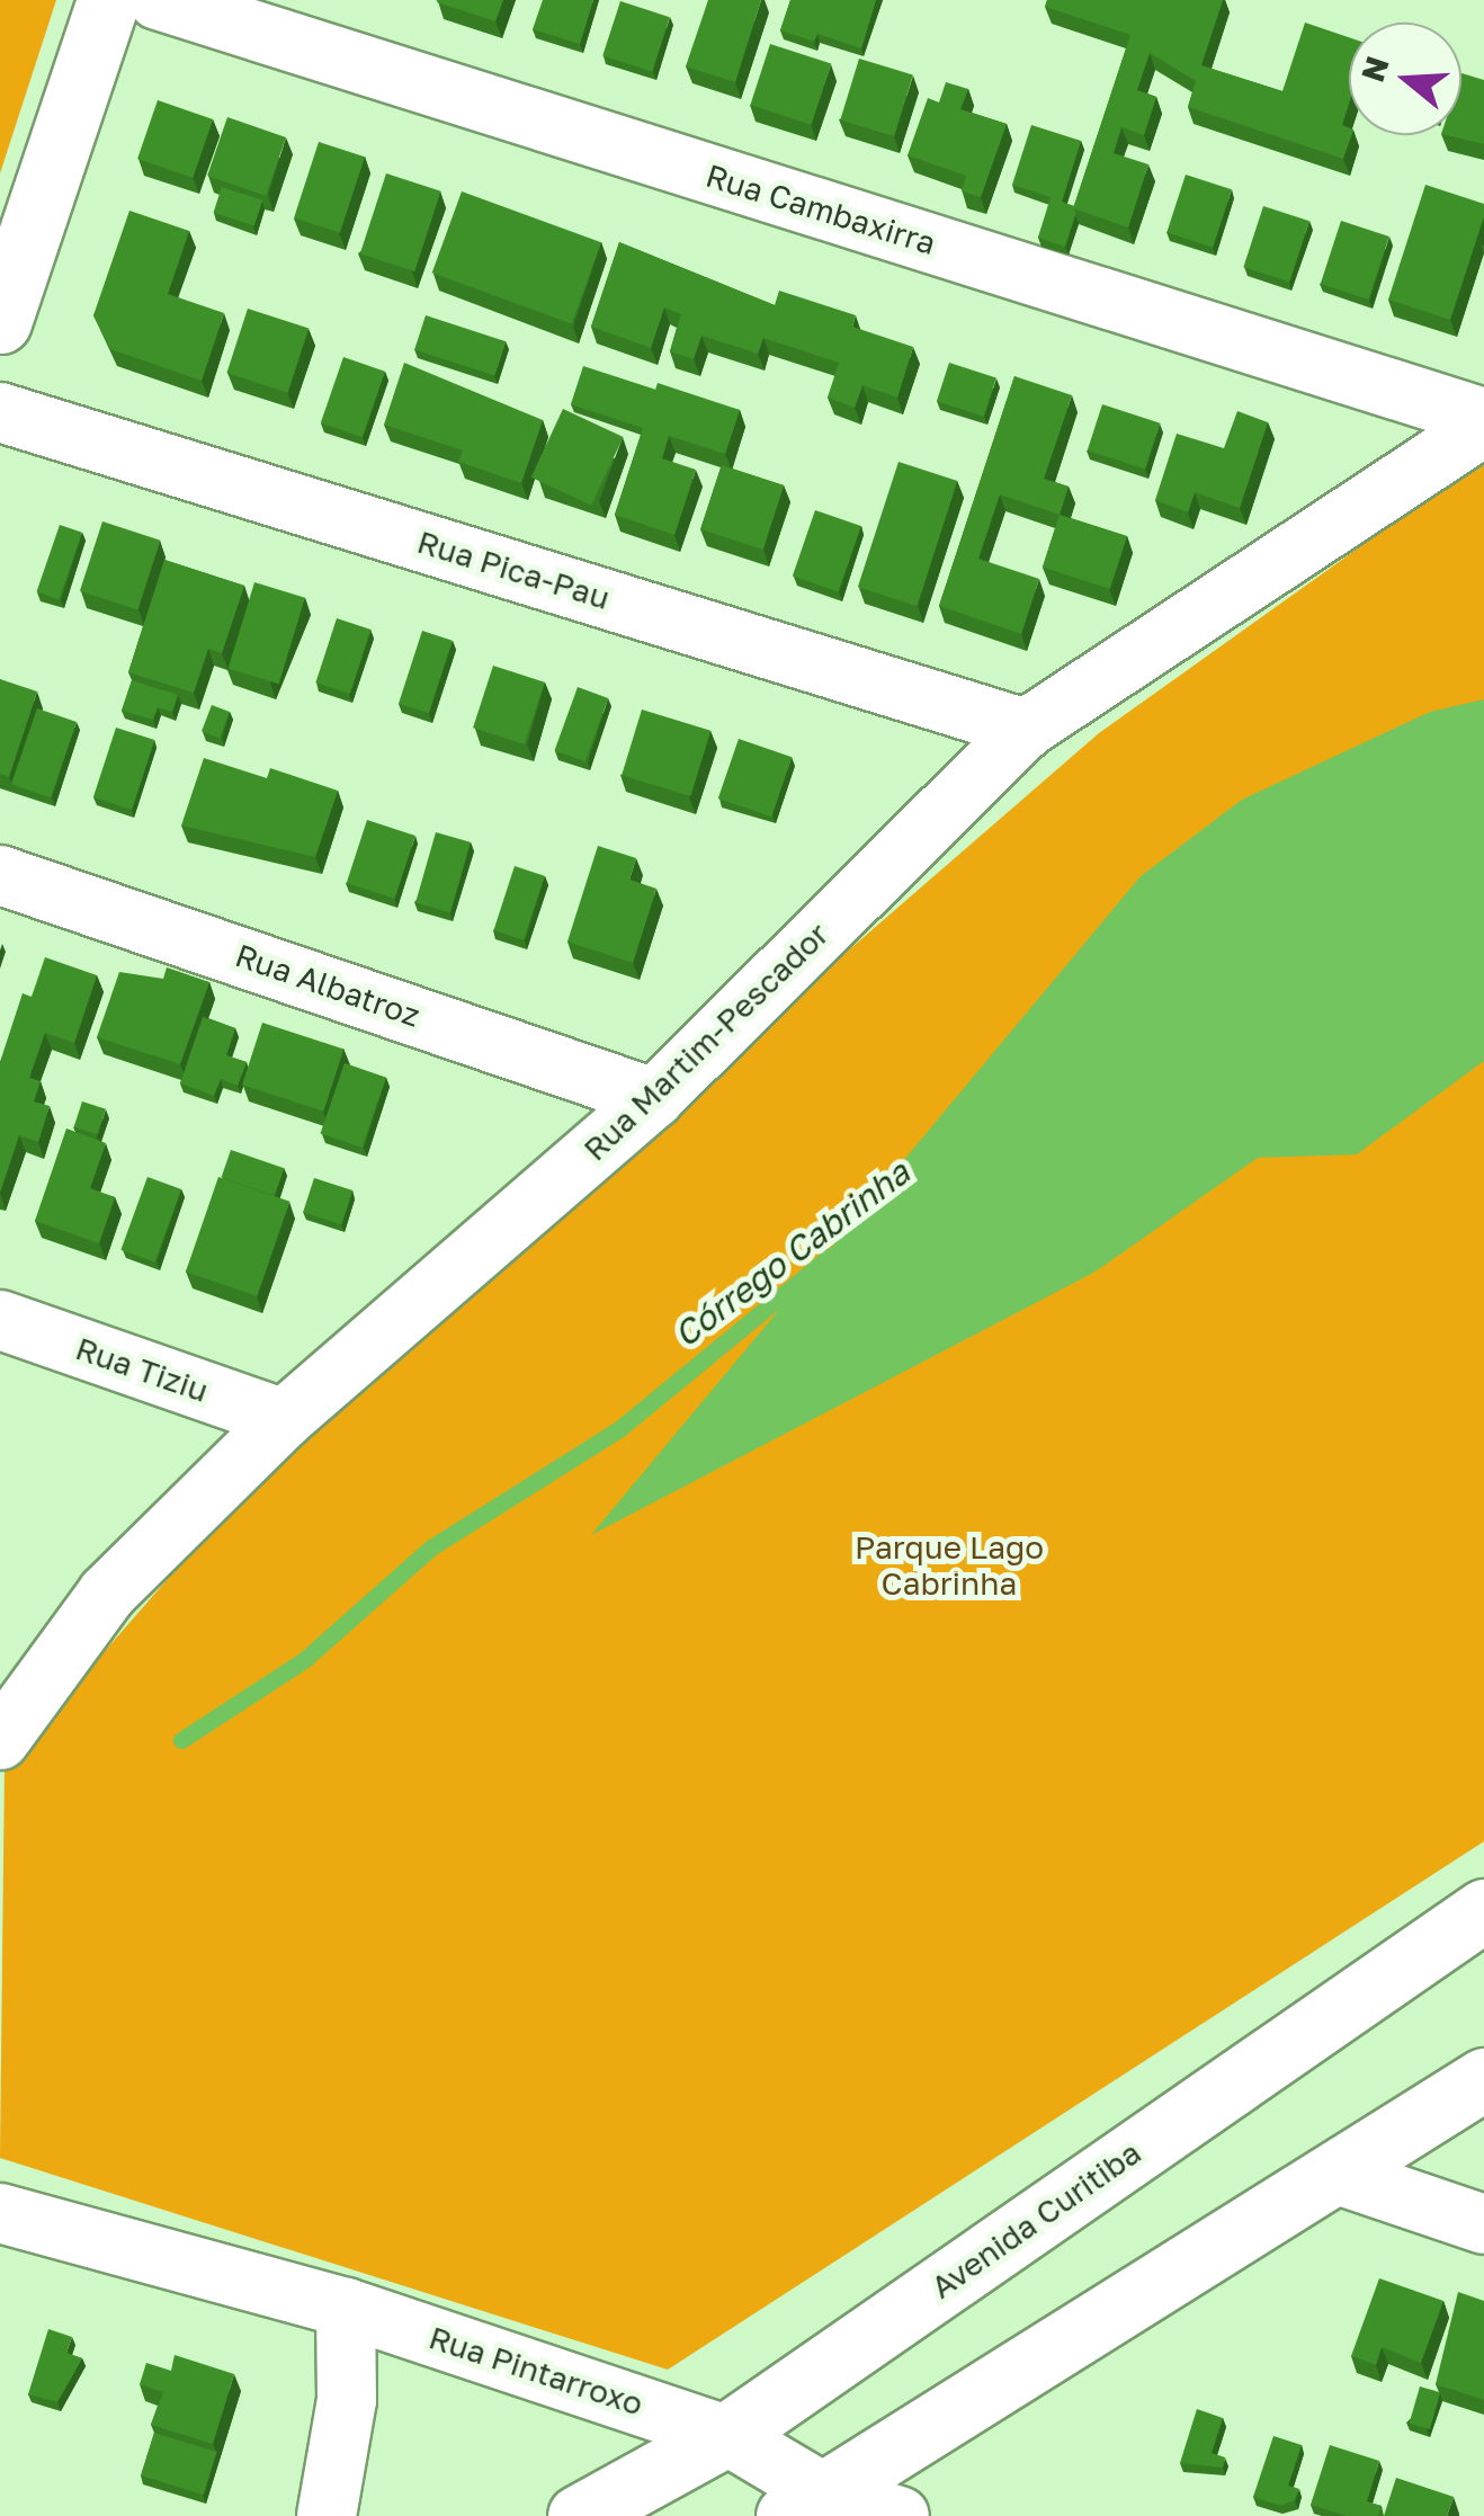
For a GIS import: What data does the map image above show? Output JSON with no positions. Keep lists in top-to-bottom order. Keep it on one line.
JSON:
{"streets":{"street":["Rua Cambaxirra","Rua Pica-Pau","Rua Albatroz","Rua Martim-Pescador","Rua Tiziu","Avenida Curitiba","Rua Pintarroxo"]},"crossings":[["Rua Pica-Pau","Rua Martim-Pescador"],["Rua Albatroz","Rua Martim-Pescador"],["Rua Martim-Pescador","Rua Tiziu"],["Avenida Curitiba","Rua Pintarroxo"]],"water":["Córrego Cabrinha"],"parks":["Parque Lago Cabrinha"],"north":"left"}
